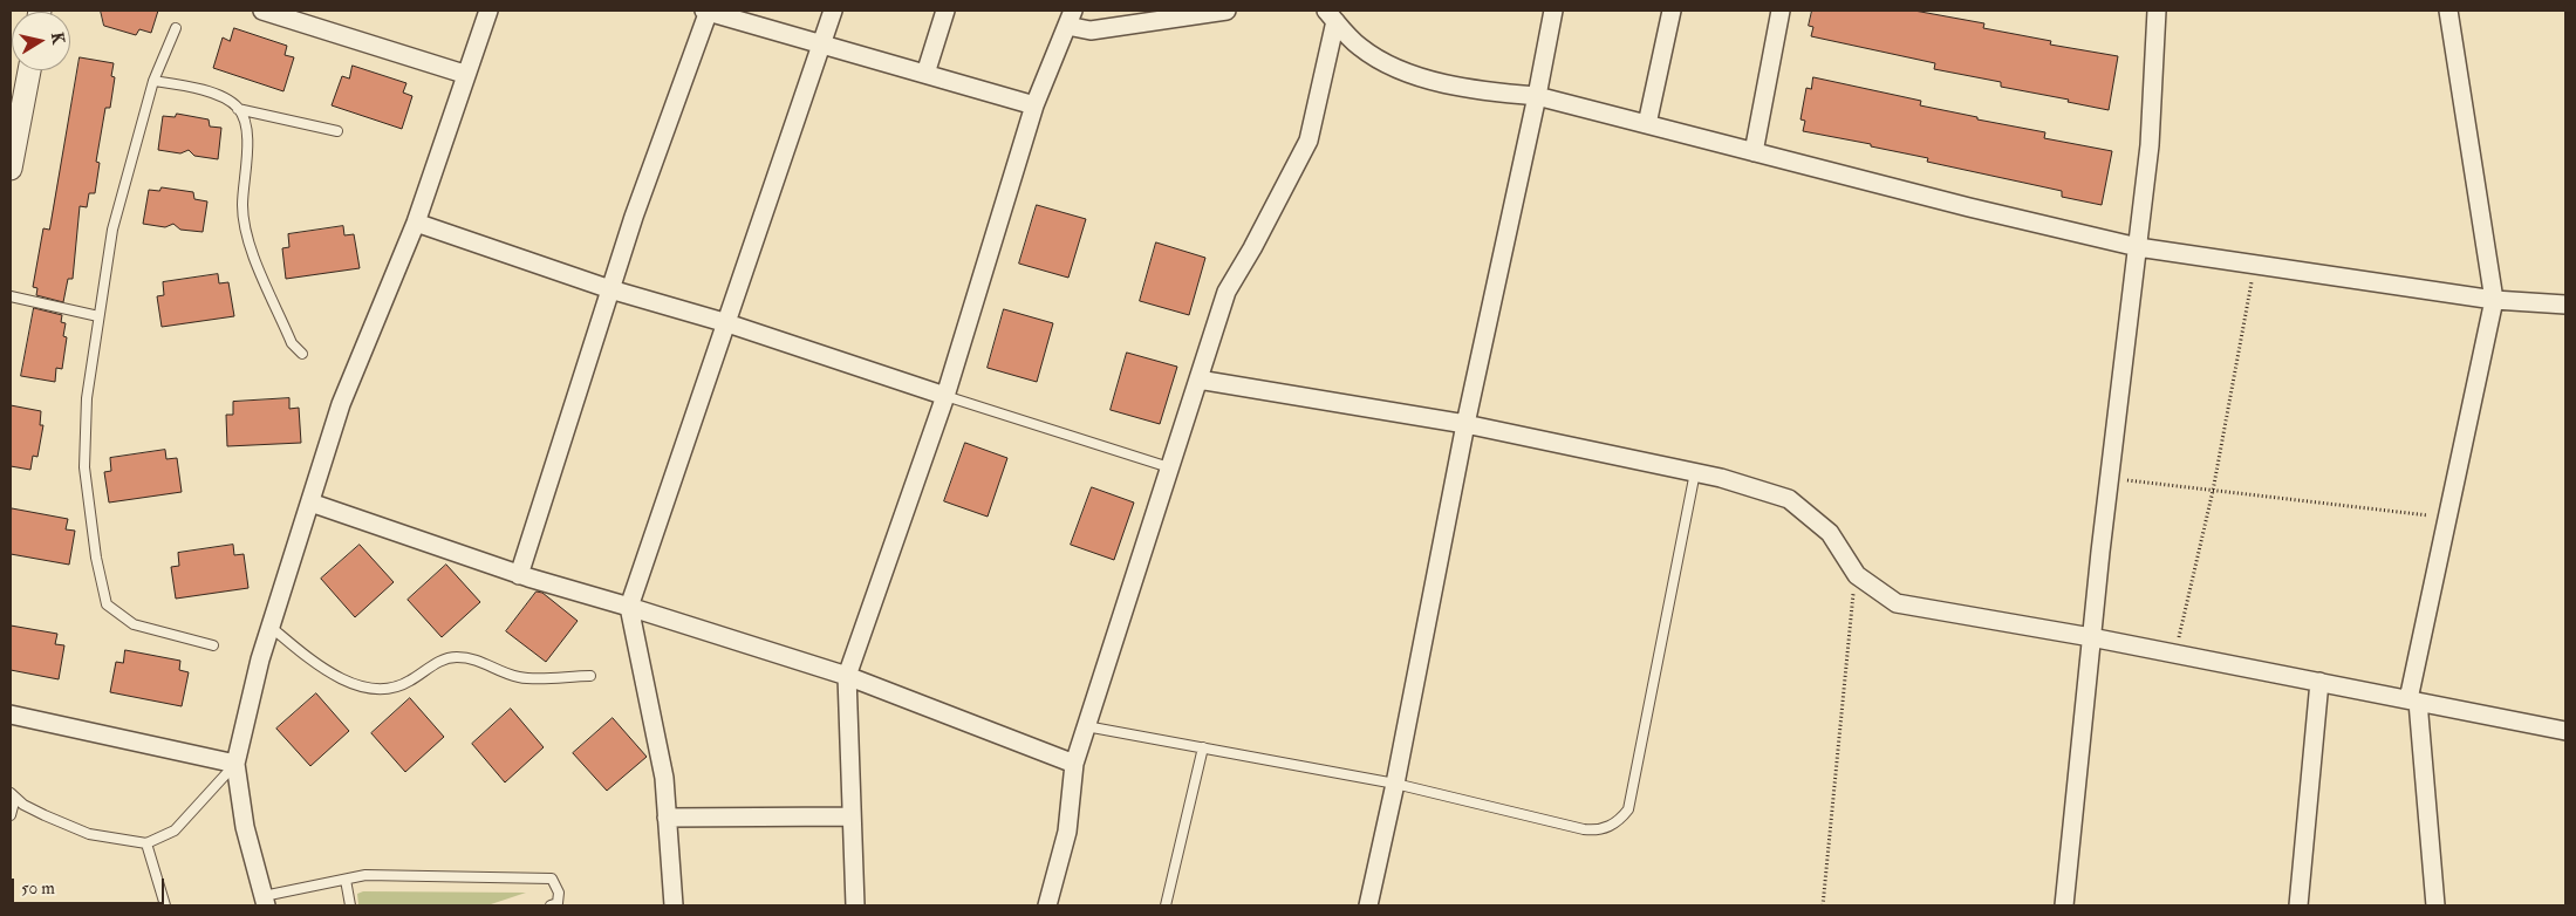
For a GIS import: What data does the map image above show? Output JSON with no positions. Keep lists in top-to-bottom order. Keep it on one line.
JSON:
{"scale_bar":"50 m","north":"right"}
